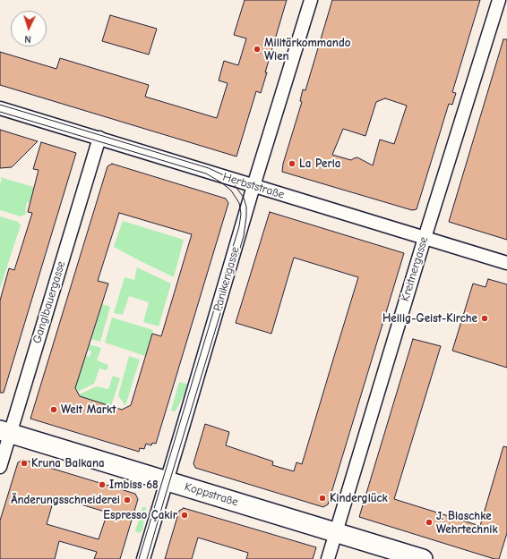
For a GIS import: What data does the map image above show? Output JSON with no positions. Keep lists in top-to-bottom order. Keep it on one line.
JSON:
{"streets":{"main road":["Koppstraße"],"street":["Herbststraße","Kreitnergasse","Panikengasse","Ganglbauergasse"]},"crossings":[["Herbststraße","Kreitnergasse"],["Herbststraße","Panikengasse"],["Herbststraße","Ganglbauergasse"],["Kreitnergasse","Koppstraße"],["Panikengasse","Koppstraße"],["Ganglbauergasse","Koppstraße"]],"places":["Militärkommando Wien","La Perla","Heilig-Geist-Kirche","Welt Markt","Kruna Balkana","Imbiss 68","Kinderglück","Änderungsschneiderei","Espresso Çakir","J. Blaschke Wehrtechnik"],"north":"bottom"}
